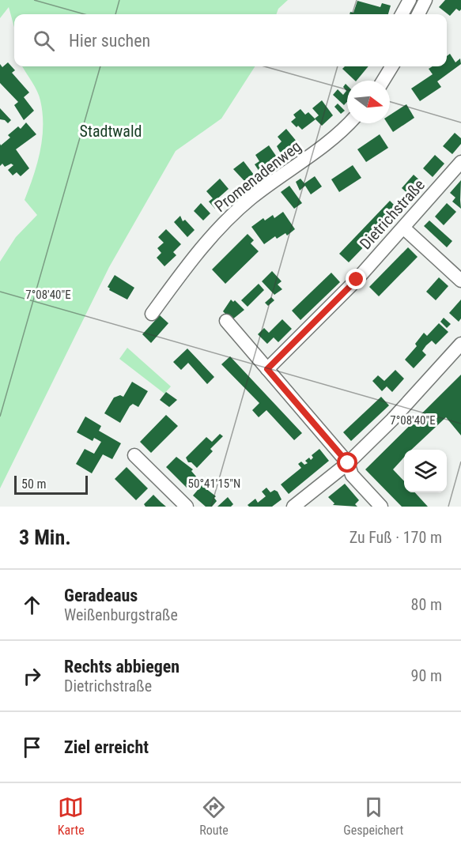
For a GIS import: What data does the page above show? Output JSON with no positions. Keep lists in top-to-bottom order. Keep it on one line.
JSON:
{"streets":{"street":["Promenadenweg","Dietrichstraße"]},"parks":["Stadtwald"],"scale_bar":"50 m","north":"right","page":{"search":"Hier suchen","scale":"50 m","heading":["3 Min.","Zu Fuß · 170 m"],"list":[["Geradeaus","Weißenburgstraße","80 m"],["Rechts abbiegen","Dietrichstraße","90 m"],"Ziel erreicht"],"nav":["Karte","Route","Gespeichert"]},"coordinates":["7°08'40\"E","50°41'15\"N"]}
